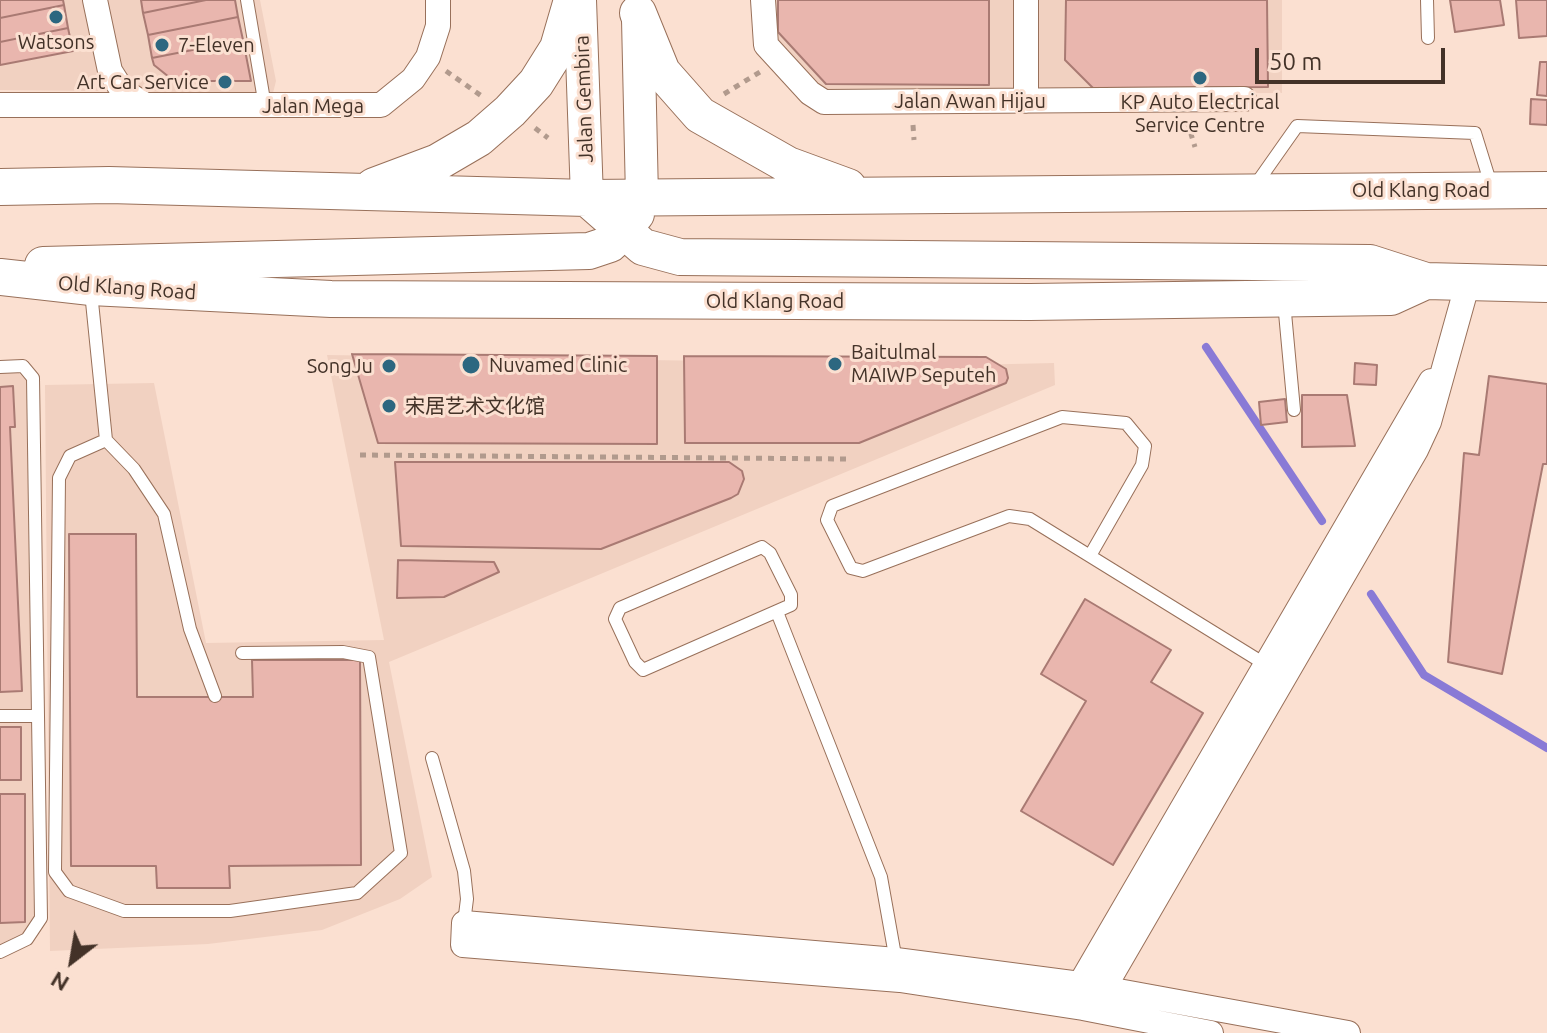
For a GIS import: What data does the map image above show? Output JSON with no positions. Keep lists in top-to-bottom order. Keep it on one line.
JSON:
{"streets":{"main road":["Jalan Gembira","Old Klang Road"],"street":["Jalan Awan Hijau","Jalan Mega"]},"crossings":[["Jalan Gembira","Old Klang Road"]],"places":["Watsons","7-Eleven","KP Auto Electrical Service Centre","Art Car Service","Baitulmal MAIWP Seputeh","Nuvamed Clinic","SongJu","宋居艺术文化馆"],"scale_bar":"50 m","north":"bottom left"}
